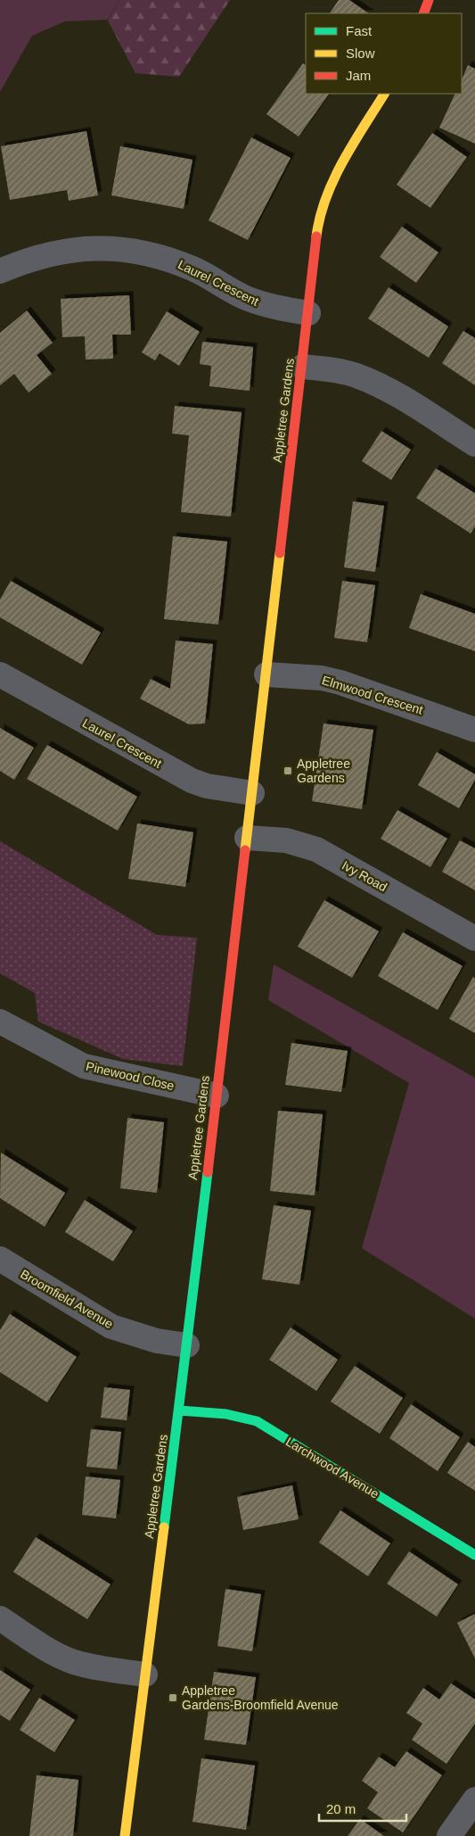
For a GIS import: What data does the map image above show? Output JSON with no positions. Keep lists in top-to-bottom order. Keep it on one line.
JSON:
{"streets":{"street":["Laurel Crescent","Appletree Gardens","Elmwood Crescent","Ivy Road","Pinewood Close","Broomfield Avenue","Larchwood Avenue"]},"crossings":[["Laurel Crescent","Appletree Gardens"],["Appletree Gardens","Elmwood Crescent"],["Appletree Gardens","Ivy Road"],["Appletree Gardens","Pinewood Close"],["Appletree Gardens","Broomfield Avenue"],["Appletree Gardens","Larchwood Avenue"]],"places":{"transit":["Appletree Gardens","Appletree Gardens-Broomfield Avenue"]},"legend":["Fast","Slow","Jam"],"scale_bar":"20 m"}
